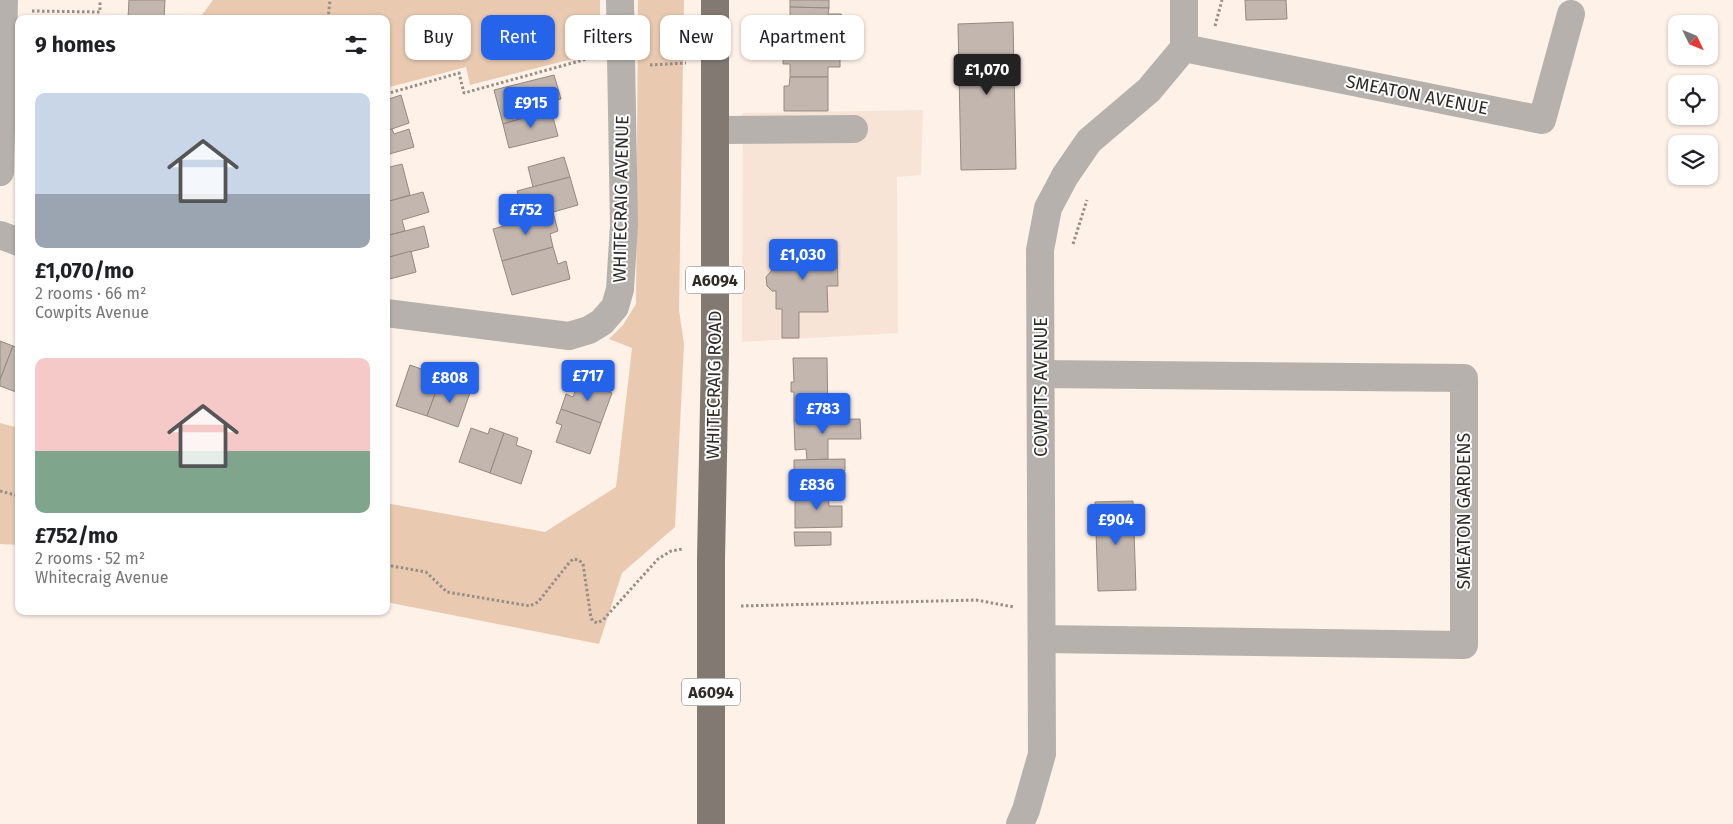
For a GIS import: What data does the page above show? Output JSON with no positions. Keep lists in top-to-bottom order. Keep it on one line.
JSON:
{"streets":{"main road":["A6094","WHITECRAIG ROAD"],"street":["SMEATON AVENUE","WHITECRAIG AVENUE","COWPITS AVENUE","SMEATON GARDENS"]},"crossings":[["SMEATON AVENUE","COWPITS AVENUE"],["A6094","WHITECRAIG ROAD"],["COWPITS AVENUE","SMEATON GARDENS"]],"north":"bottom right","page":{"chip":["Buy","Rent","Filters","New","Apartment"],"heading":"9 homes","price":["£1,070","£915","£752","£1,030","£717","£808","£783","£836","£904"],"list":[{"name":"£1,070/mo","note":"2 rooms · 66 m² · Cowpits Avenue"},{"name":"£752/mo","note":"2 rooms · 52 m² · Whitecraig Avenue"}]}}
